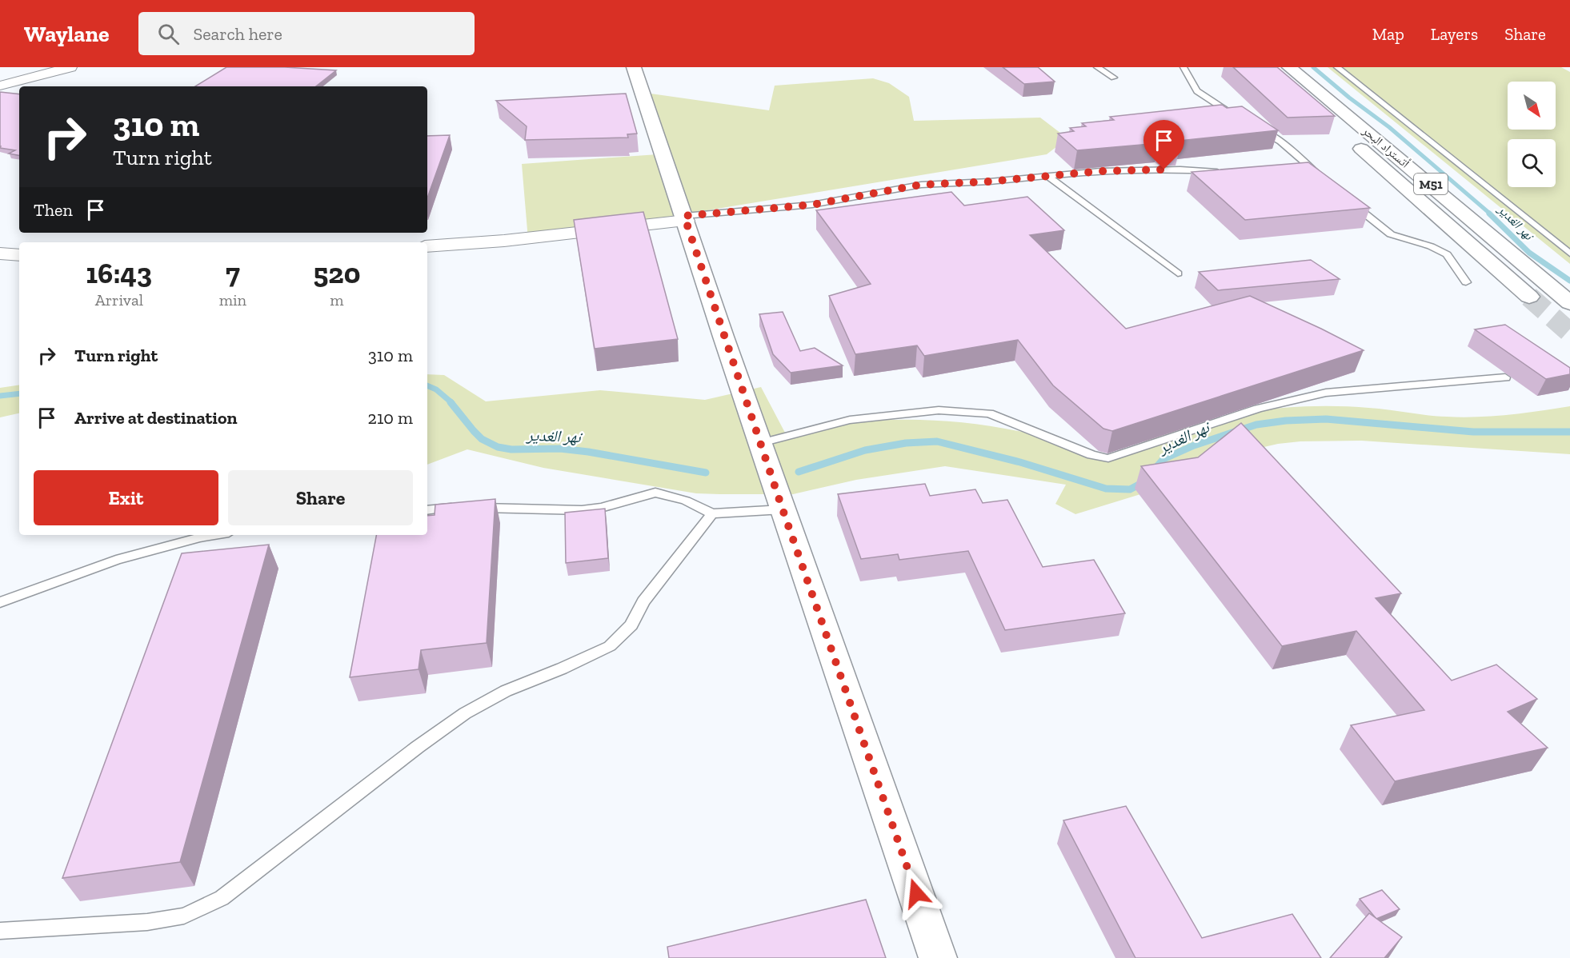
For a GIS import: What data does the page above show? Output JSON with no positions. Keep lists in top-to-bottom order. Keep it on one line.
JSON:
{"streets":{"main road":["أتستراد البحر","M51"]},"water":["نهر الغدير"],"north":"bottom right","page":{"header":"Waylane","search":"Search here","nav":["Map","Layers","Share"],"turn":["310 m","Turn right"],"then":"Then","eta":["16:43","Arrival","7","min","520","m"],"list":[{"name":"Turn right","value":"310 m"},{"name":"Arrive at destination","value":"210 m"}],"buttons":["Exit","Share"]}}
